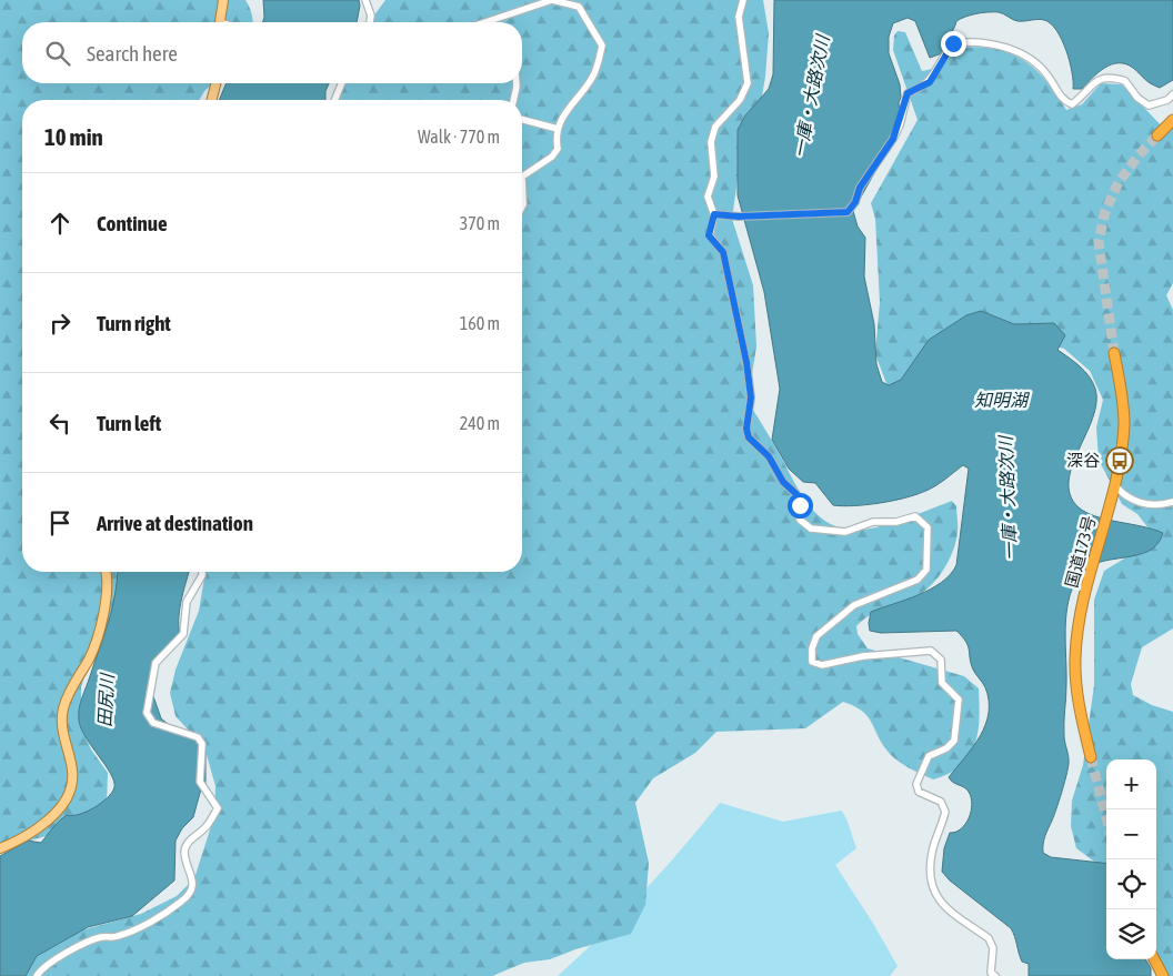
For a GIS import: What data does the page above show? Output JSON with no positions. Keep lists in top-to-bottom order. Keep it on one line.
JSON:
{"streets":{"highway":["国道173号"]},"water":["一庫・大路次川","知明湖","田尻川"],"places":{"bus stop":["深谷"]},"page":{"search":"Search here","heading":["10 min","Walk · 770 m"],"list":[["Continue","370 m"],["Turn right","160 m"],["Turn left","240 m"],"Arrive at destination"],"map_buttons":["+","−"]}}
